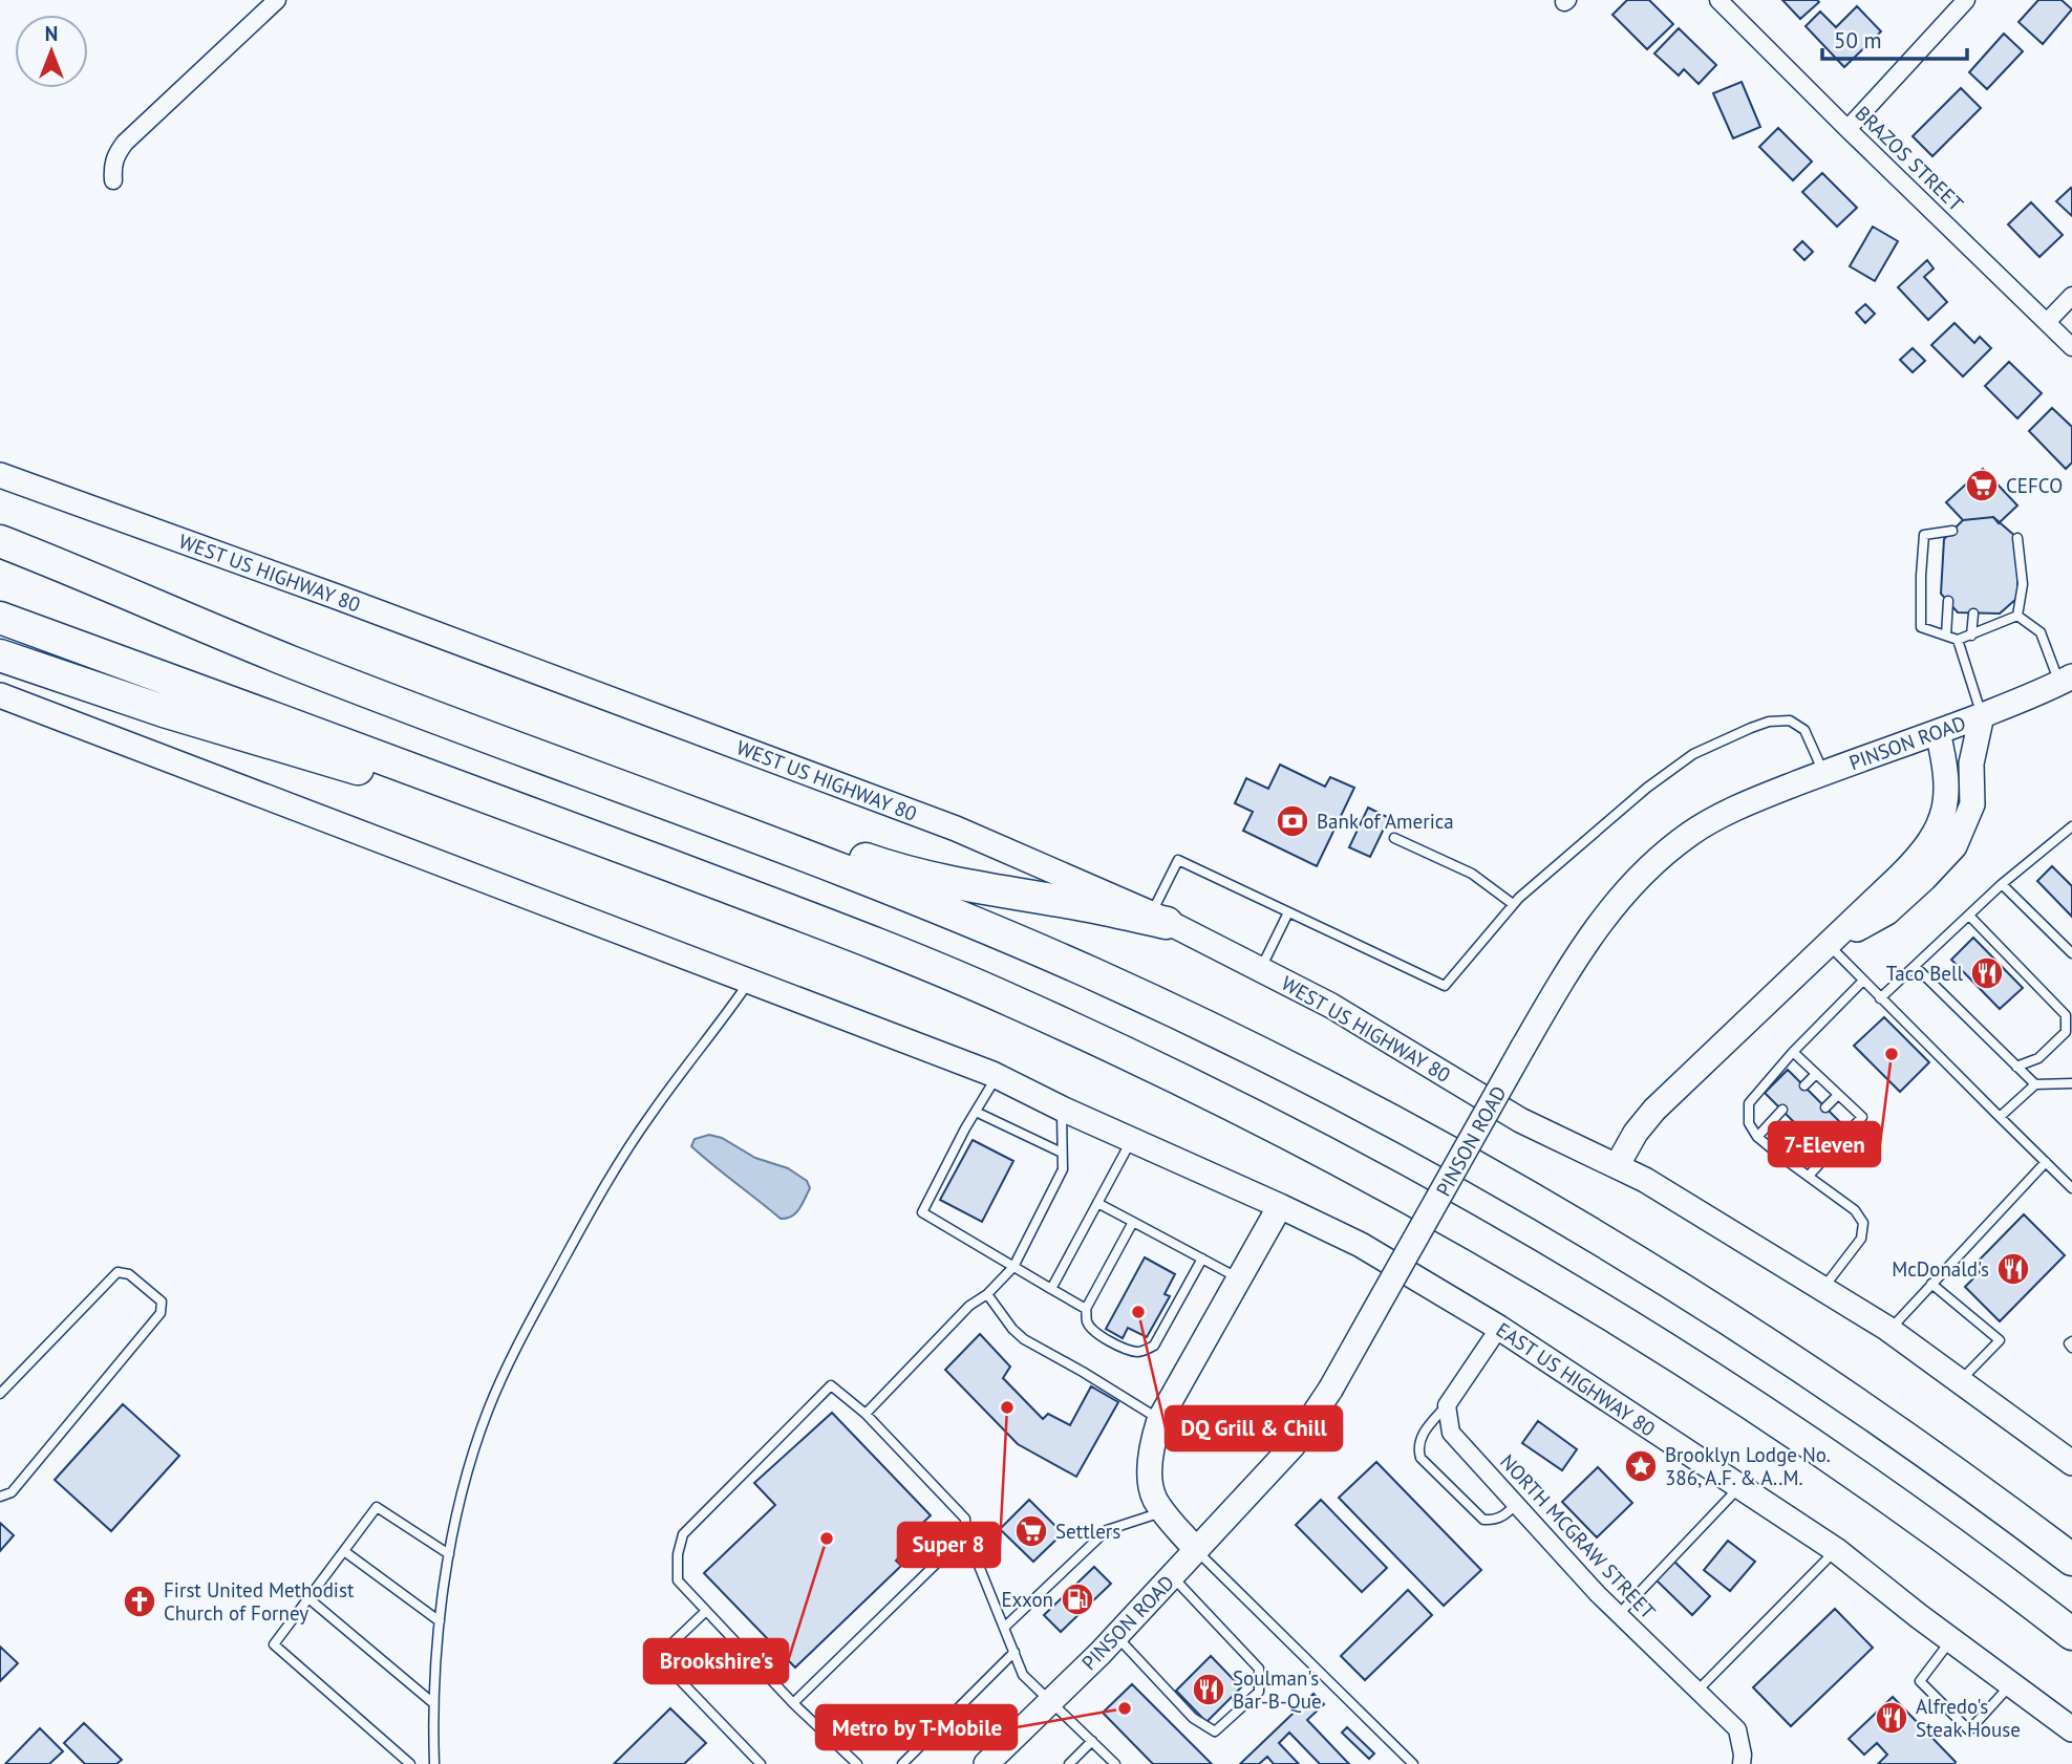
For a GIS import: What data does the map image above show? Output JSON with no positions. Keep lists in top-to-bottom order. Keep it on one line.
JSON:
{"streets":{"main road":["WEST US HIGHWAY 80","PINSON ROAD","EAST US HIGHWAY 80"],"street":["BRAZOS STREET","NORTH MCGRAW STREET"]},"places":{"supermarket":["CEFCO","Settlers"],"bank":["Bank of America"],"restaurant":["Taco Bell","McDonald's","Soulman's Bar-B-Que","Alfredo's Steak House"],"other":["7-Eleven","DQ Grill & Chill","Super 8","Brookshire's","Metro by T-Mobile"],"place":["Brooklyn Lodge No. 386, A.F. & A..M."],"fuel station":["Exxon"],"church":["First United Methodist Church of Forney"]},"scale_bar":"50 m","north":"top"}
